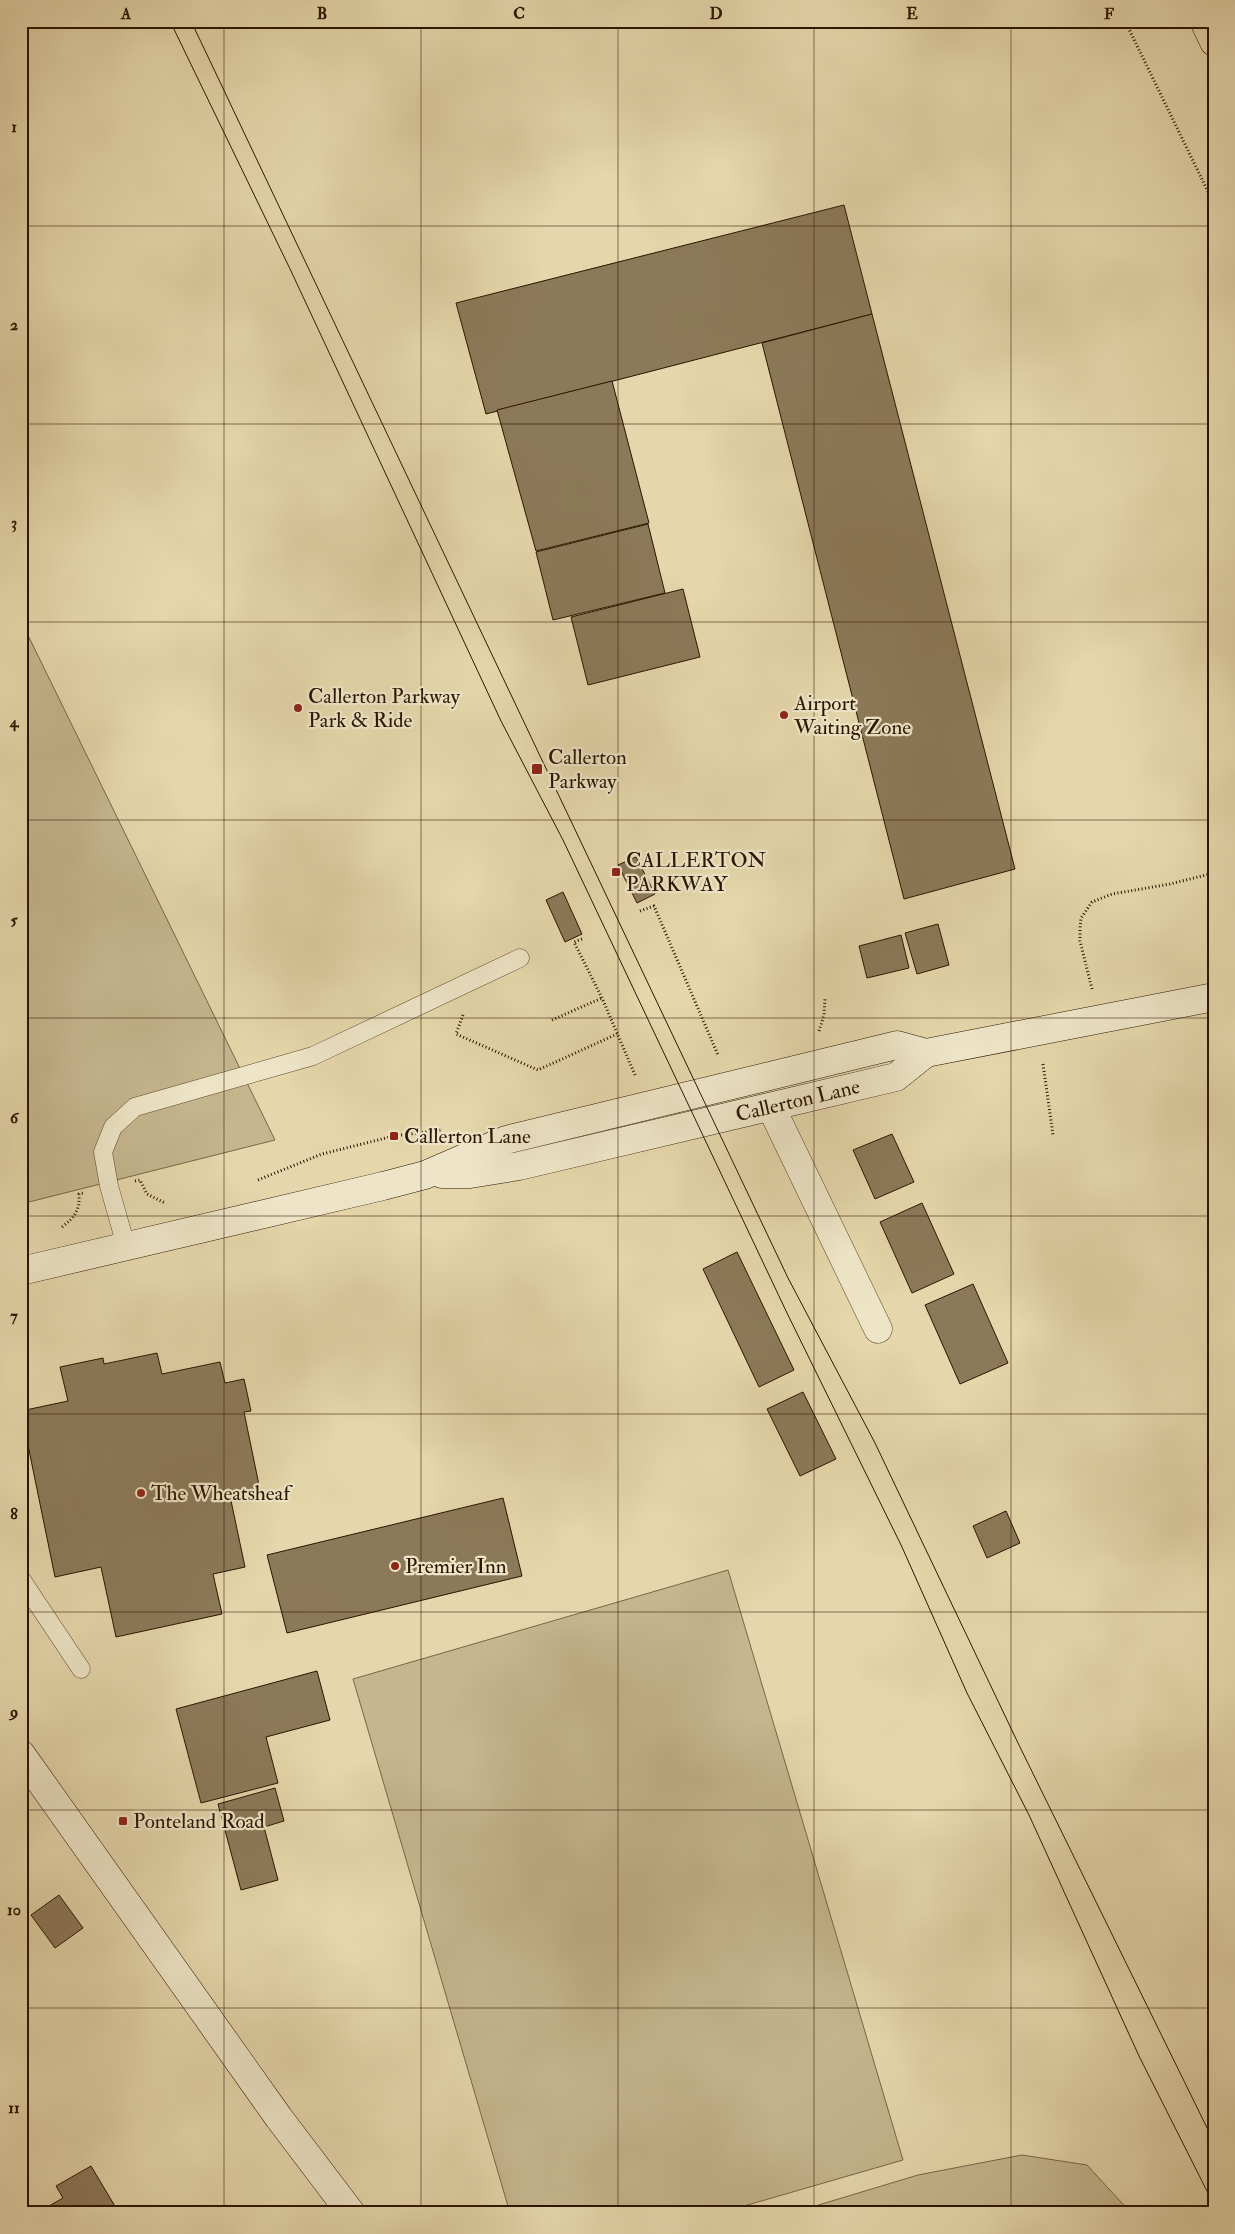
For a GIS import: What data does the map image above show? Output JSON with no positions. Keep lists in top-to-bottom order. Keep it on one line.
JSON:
{"streets":{"street":["Callerton Lane"]},"places":{"other":["Callerton Parkway Park & Ride","Airport Waiting Zone","The Wheatsheaf","Premier Inn"],"transit":["Callerton Parkway","CALLERTON PARKWAY","Callerton Lane","Ponteland Road"]},"grid":{"columns":["A","B","C","D","E","F"],"rows":["1","2","3","4","5","6","7","8","9","10","11"]}}
